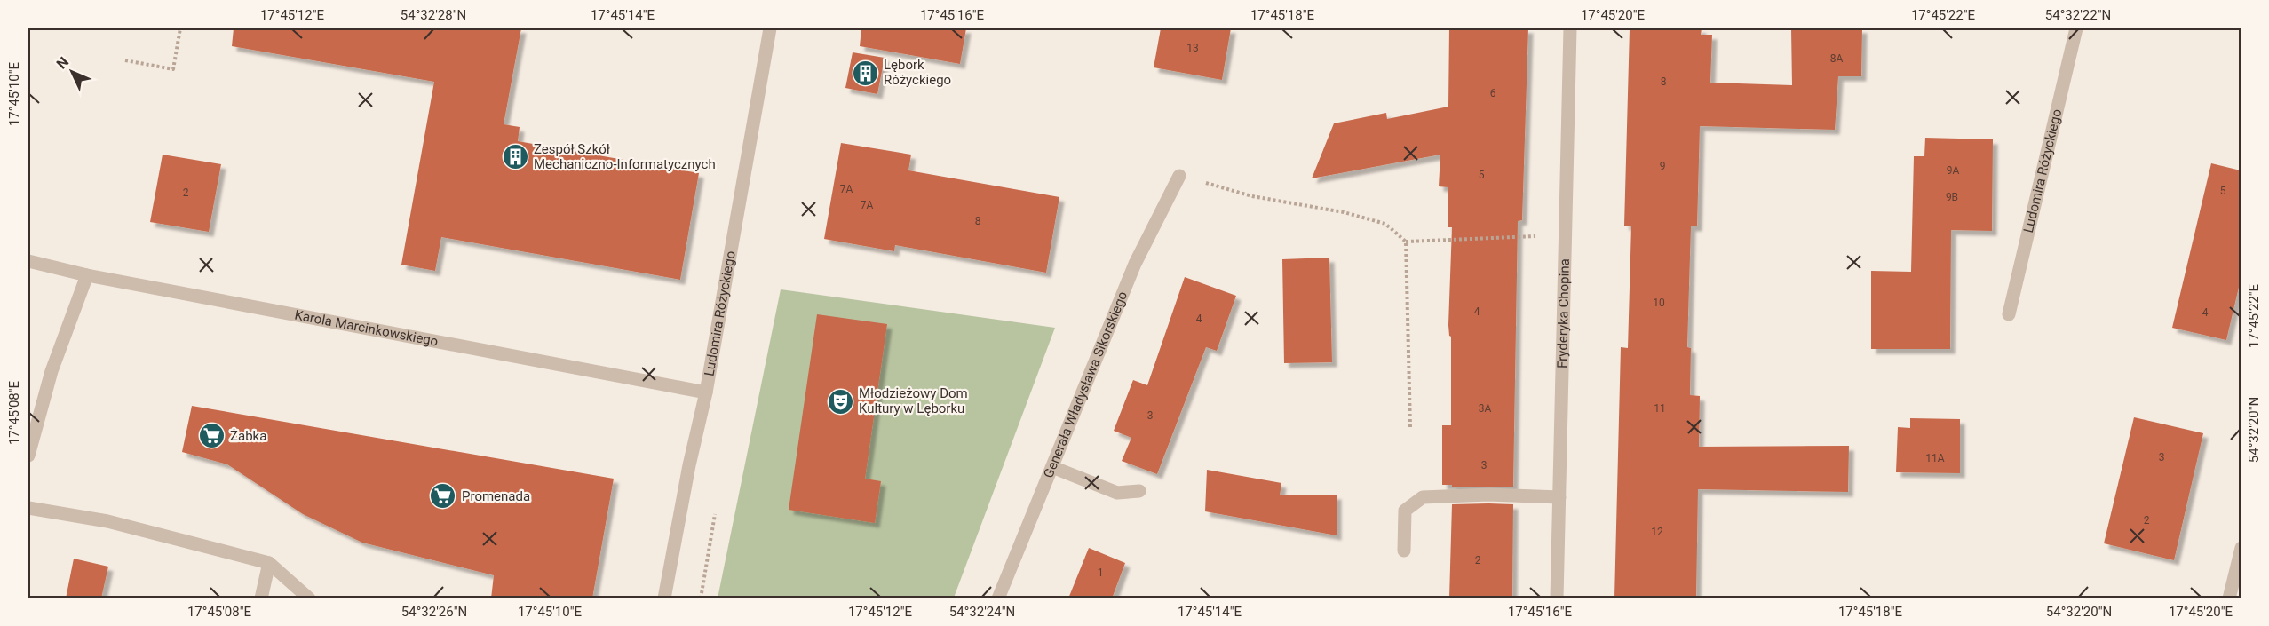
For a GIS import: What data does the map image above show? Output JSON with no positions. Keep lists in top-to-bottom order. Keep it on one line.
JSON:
{"streets":{"street":["Ludomira Różyckiego","Fryderyka Chopina","Karola Marcinkowskiego","Generała Władysława Sikorskiego"]},"crossings":[["Ludomira Różyckiego","Karola Marcinkowskiego"]],"places":{"building":["Lębork Różyckiego","Zespół Szkół Mechaniczno-Informatycznych"],"theatre":["Młodzieżowy Dom Kultury w Lęborku"],"supermarket":["Żabka","Promenada"]},"house_numbers":["13","8A","8","6","9","9A","5","7A","5","2","9B","7A","8","10","4","4","4","3A","11","3","3","11A","3","2","12","2","1"],"north":"top left","coordinates":["17°45'12\"E","54°32'28\"N","17°45'14\"E","17°45'16\"E","17°45'18\"E","17°45'20\"E","17°45'22\"E","54°32'22\"N","17°45'10\"E","17°45'08\"E","54°32'20\"N","54°32'26\"N","54°32'24\"N"]}
